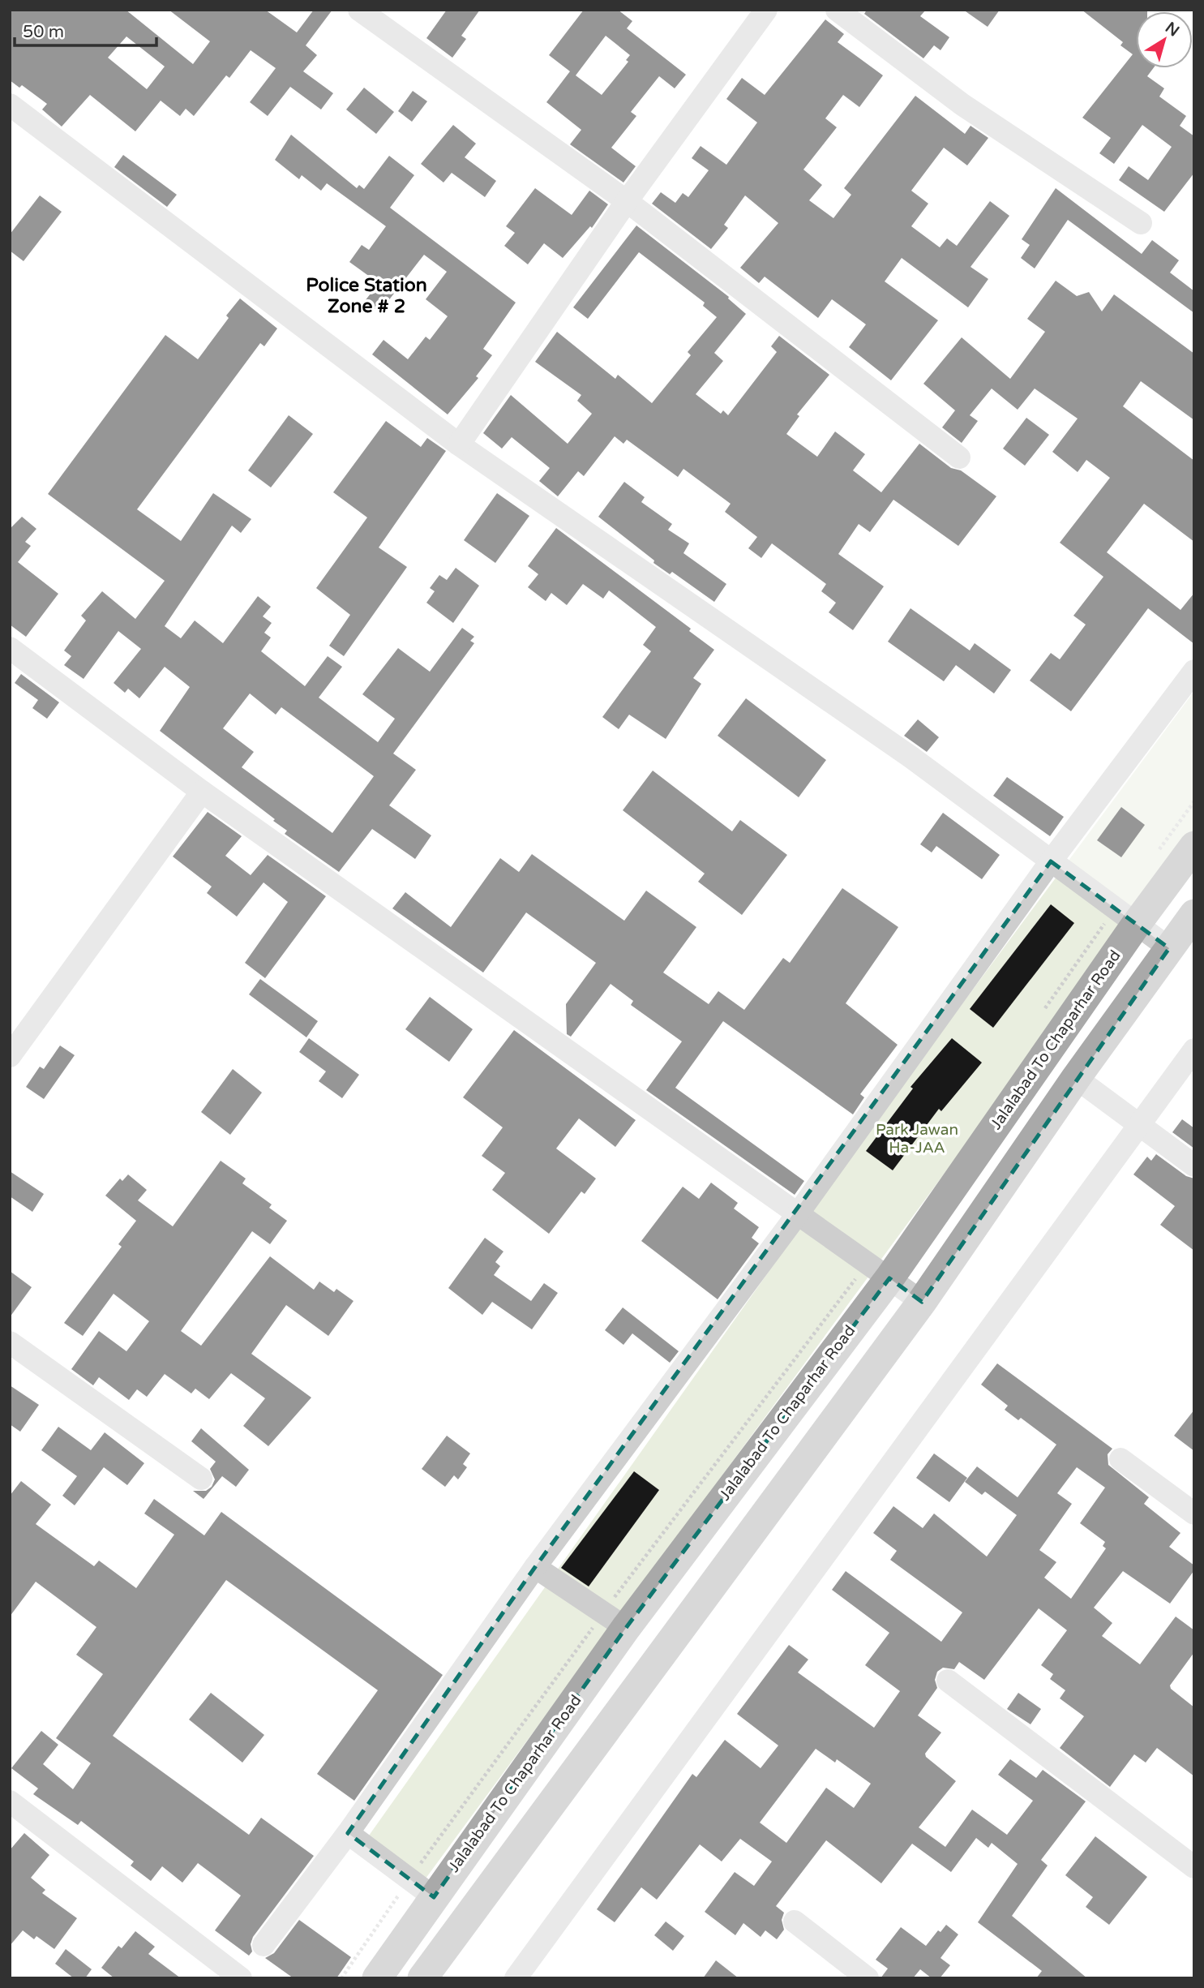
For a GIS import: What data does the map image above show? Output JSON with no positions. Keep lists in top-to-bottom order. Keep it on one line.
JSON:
{"streets":{"main road":["Jalalabad To Chaparhar Road"]},"districts":["Police Station Zone # 2"],"parks":["Park Jawan Ha-JAA"],"scale_bar":"50 m","north":"top right"}
